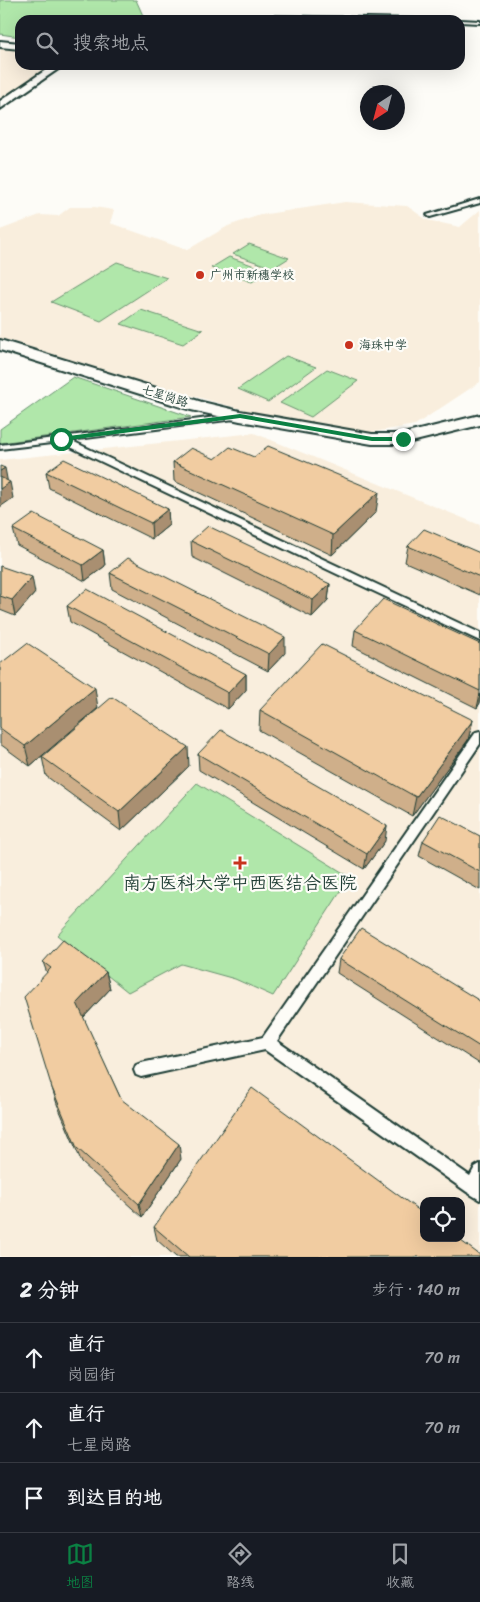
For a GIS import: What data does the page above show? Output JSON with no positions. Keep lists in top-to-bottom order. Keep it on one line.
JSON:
{"streets":{"street":["七星岗路"]},"places":{"other":["广州市新穗学校","海珠中学"],"health":["南方医科大学中西医结合医院"]},"north":"bottom left","page":{"search":"搜索地点","heading":["2 分钟","步行 · 140 m"],"list":[["直行","岗园街","70 m"],["直行","七星岗路","70 m"],"到达目的地"],"nav":["地图","路线","收藏"]}}
